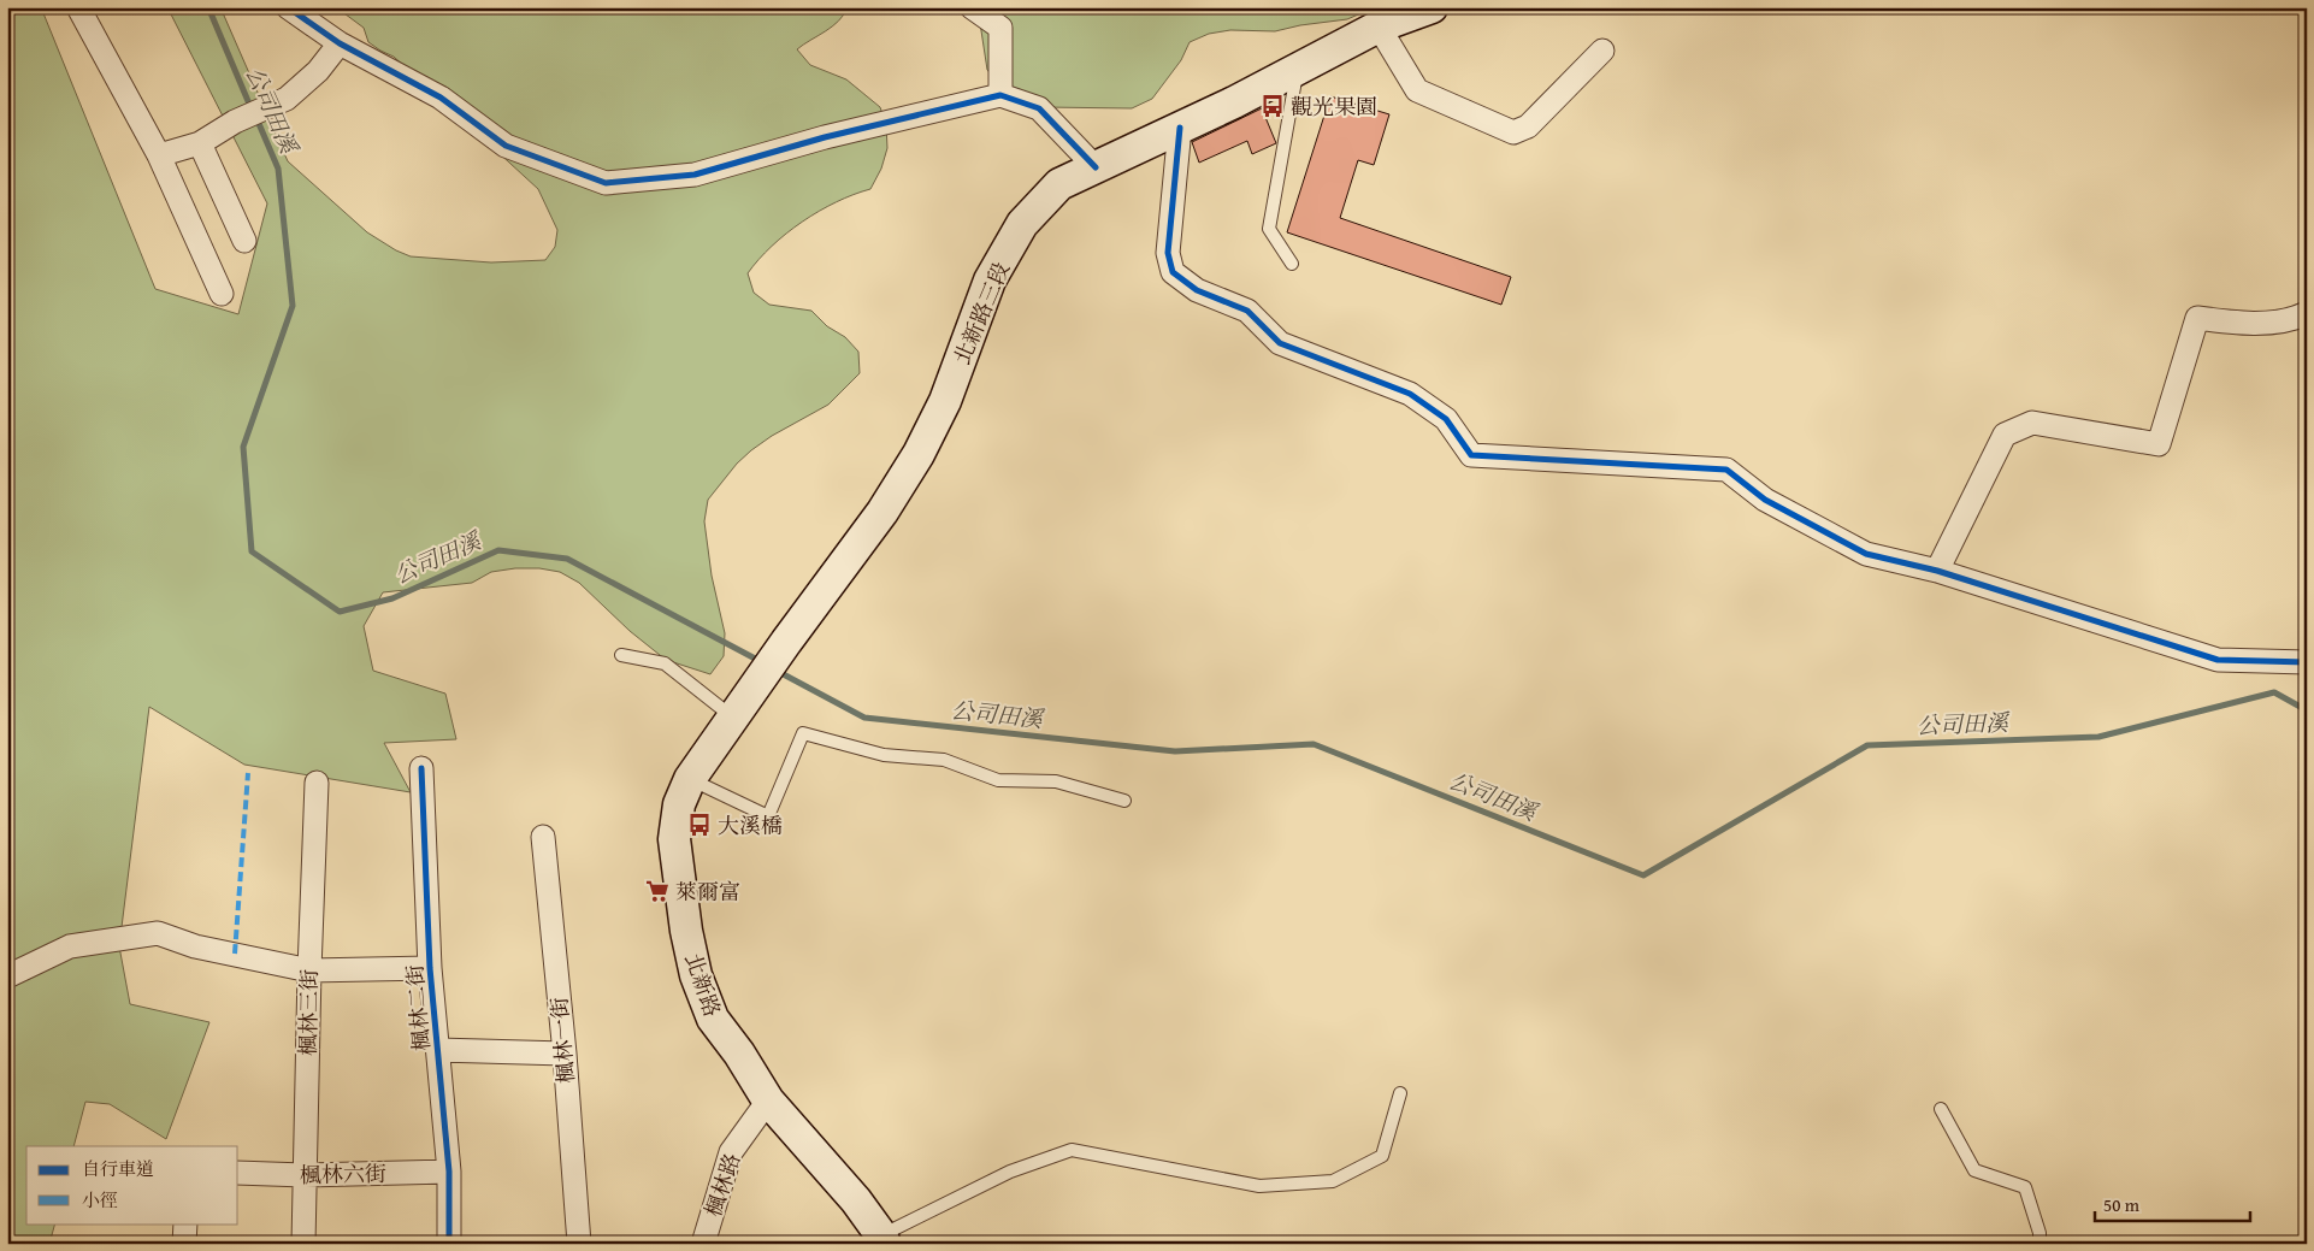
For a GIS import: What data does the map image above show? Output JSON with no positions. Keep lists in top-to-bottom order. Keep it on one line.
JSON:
{"streets":{"main road":["北新路三段","北新路"],"street":["楓林二街","楓林三街","楓林一街","楓林六街","楓林路"]},"crossings":[["北新路三段","北新路"],["北新路","楓林路"],["楓林二街","楓林六街"],["楓林三街","楓林六街"]],"water":["公司田溪"],"places":{"bus stop":["觀光果園","大溪橋"],"supermarket":["萊爾富"]},"legend":["自行車道","小徑"],"scale_bar":"50 m"}
